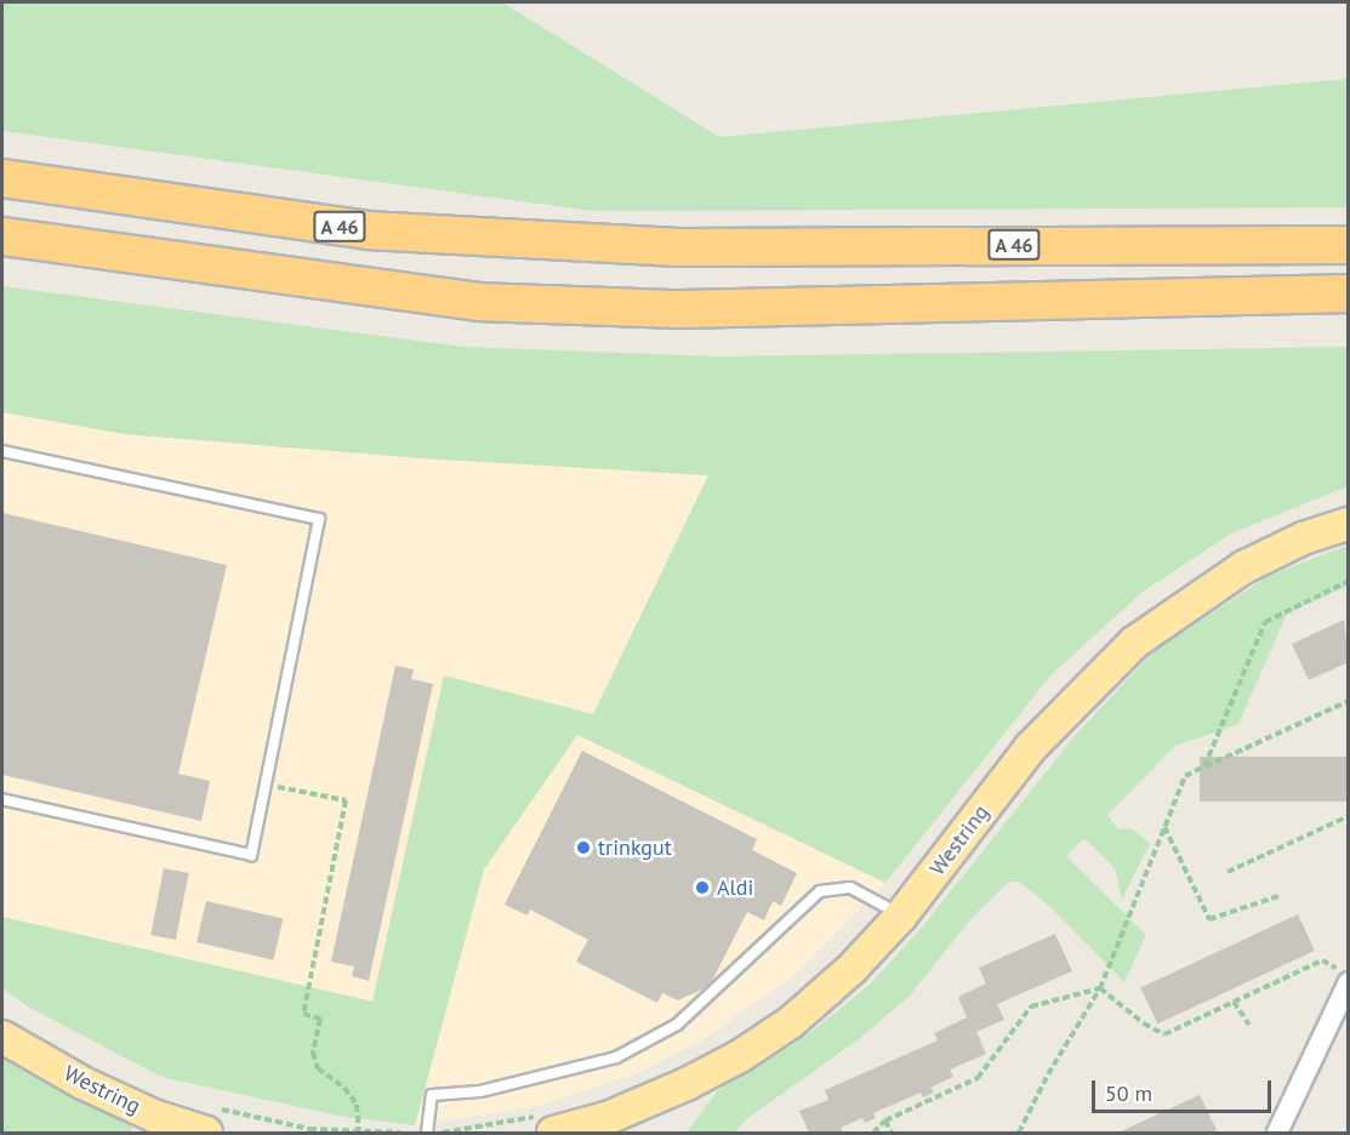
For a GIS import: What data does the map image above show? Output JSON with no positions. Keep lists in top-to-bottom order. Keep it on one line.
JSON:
{"streets":{"highway":["A 46"],"main road":["Westring"]},"places":["trinkgut","Aldi"],"scale_bar":"50 m"}
